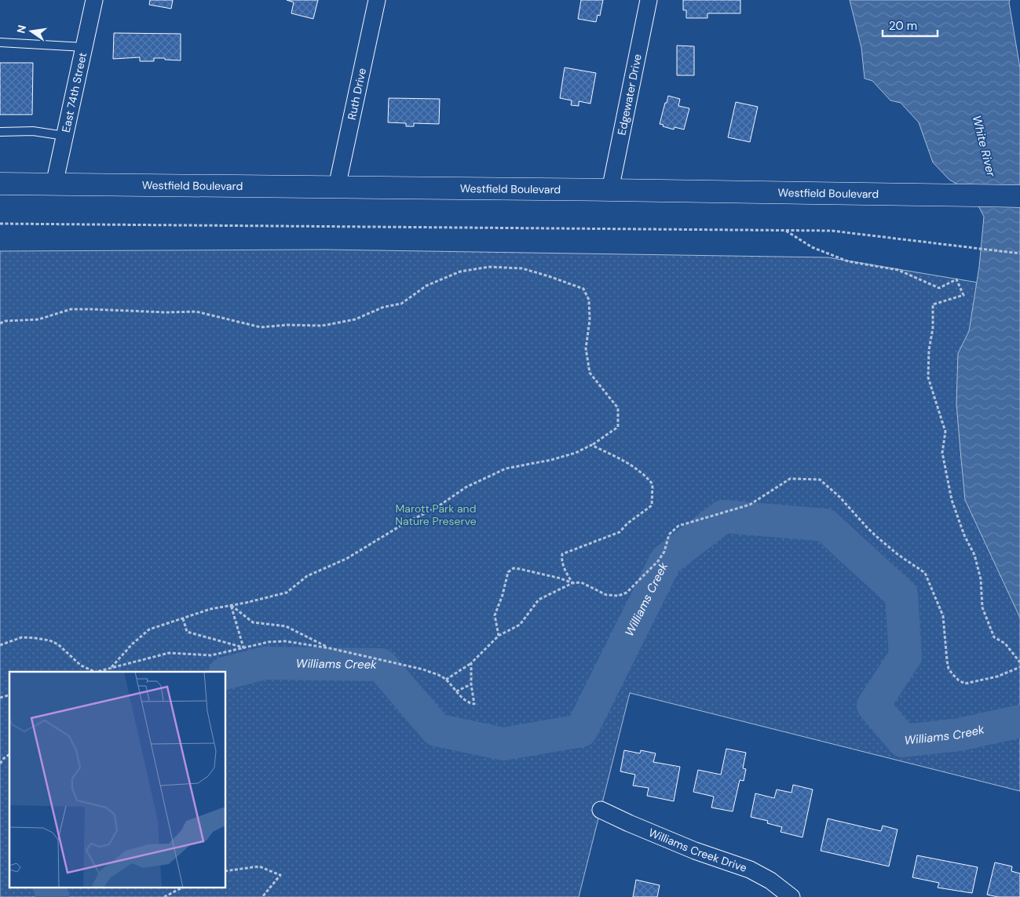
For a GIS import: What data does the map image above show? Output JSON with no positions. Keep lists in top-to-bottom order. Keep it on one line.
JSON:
{"streets":{"street":["East 74th Street","Ruth Drive","Edgewater Drive","Westfield Boulevard","Williams Creek Drive"]},"crossings":[["East 74th Street","Westfield Boulevard"],["Ruth Drive","Westfield Boulevard"],["Edgewater Drive","Westfield Boulevard"]],"water":["White River","Williams Creek"],"parks":["Marott Park and Nature Preserve"],"scale_bar":"20 m","north":"left"}
